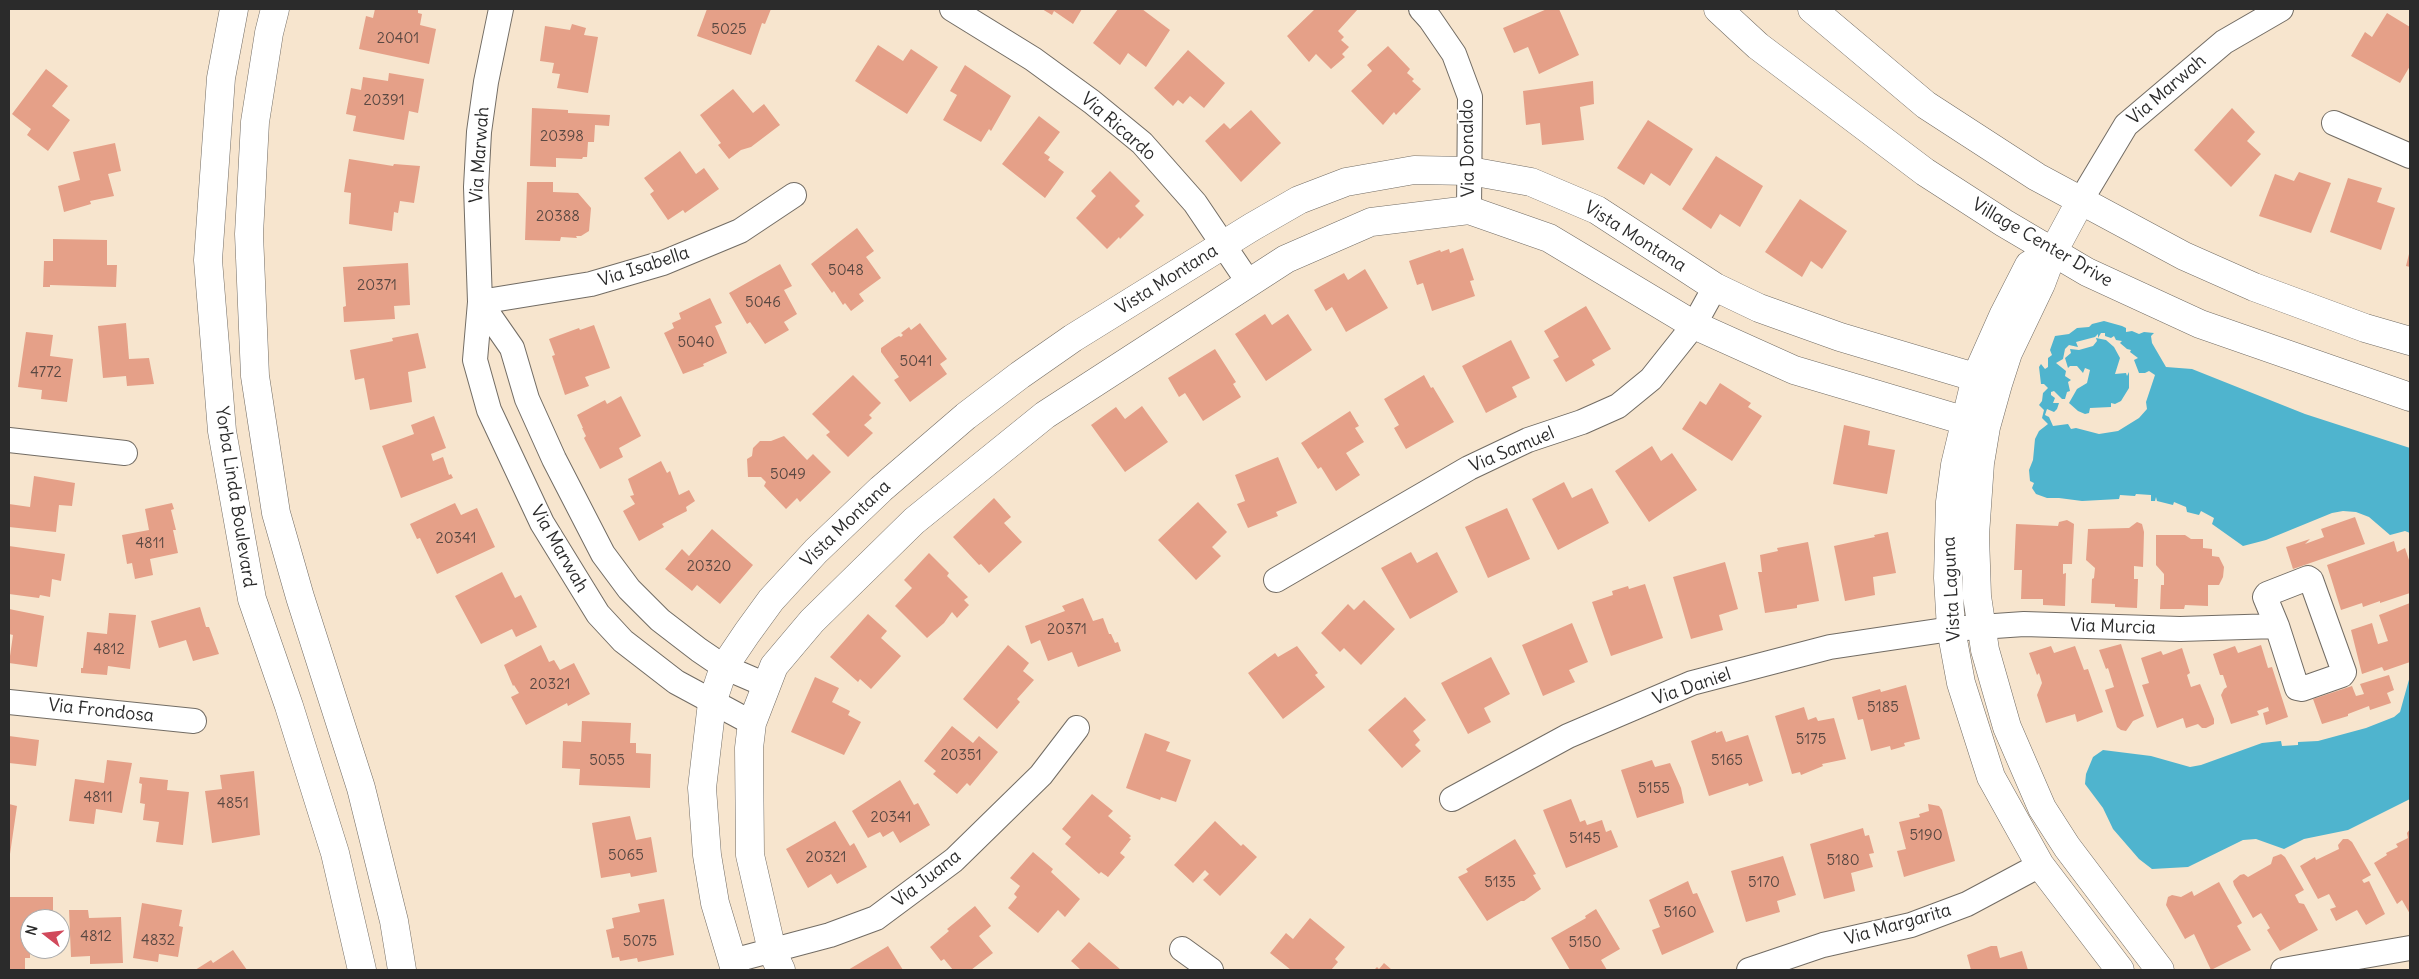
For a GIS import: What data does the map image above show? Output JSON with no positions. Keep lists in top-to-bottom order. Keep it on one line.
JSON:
{"streets":{"street":["Via Marwah","Via Ricardo","Via Donaldo","Vista Montana","Village Center Drive","Via Isabella","Via Samuel","Yorba Linda Boulevard","Vista Laguna","Via Murcia","Via Daniel","Via Frondosa","Via Juana","Via Margarita"]},"crossings":[["Via Marwah","Vista Montana"],["Via Marwah","Via Isabella"],["Via Marwah","Vista Laguna"],["Via Ricardo","Vista Montana"],["Via Donaldo","Vista Montana"],["Vista Montana","Via Samuel"],["Vista Montana","Vista Laguna"],["Vista Montana","Via Juana"],["Village Center Drive","Vista Laguna"],["Vista Laguna","Via Murcia"],["Vista Laguna","Via Daniel"],["Vista Laguna","Via Margarita"],["Via Murcia","Via Daniel"]],"house_numbers":["5025","20401","20391","20398","20388","5048","20371","5046","5040","5041","4772","5049","20341","4811","20320","20371","4812","20321","5185","5175","20351","5055","5165","5155","4811","4851","20341","5190","5145","5065","20321","5180","5135","5170","5160","4812","4832","5075","5150"],"north":"left"}
